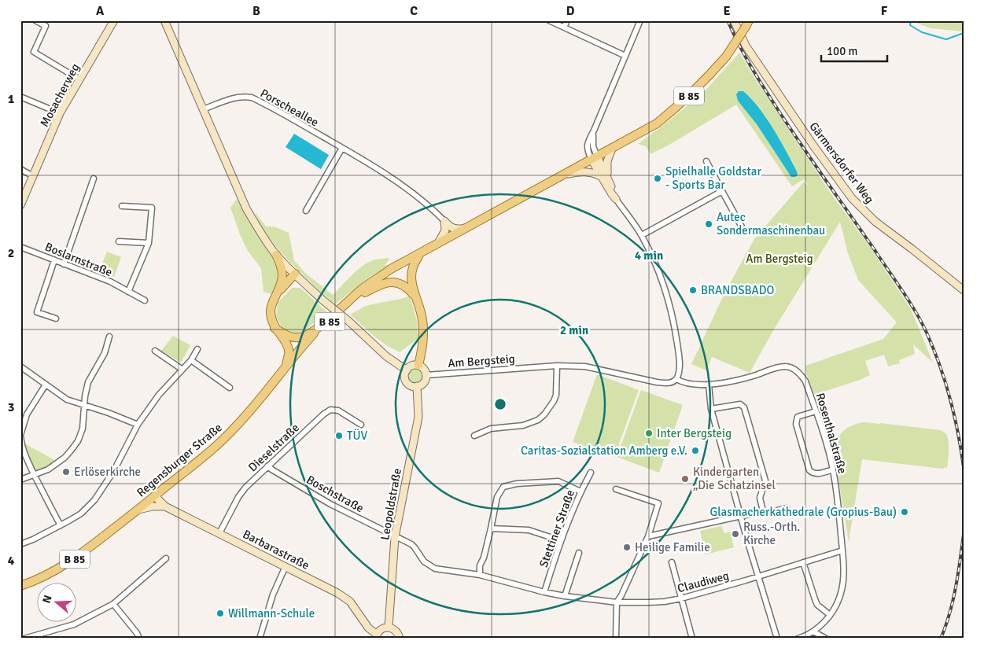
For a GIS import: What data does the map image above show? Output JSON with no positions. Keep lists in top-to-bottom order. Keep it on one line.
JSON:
{"streets":{"main road":["B 85","Regensburger Straße"],"street":["Mosacherweg","Porscheallee","Gärmersdorfer Weg","Boslarnstraße","Am Bergsteig","Rosenthalstraße","Dieselstraße","Boschstraße","Leopoldstraße","Stettiner Straße","Barbarastraße","Claudiweg"]},"crossings":[["B 85","Regensburger Straße"],["Am Bergsteig","Rosenthalstraße"],["Am Bergsteig","Leopoldstraße"],["Rosenthalstraße","Claudiweg"],["Dieselstraße","Boschstraße"],["Dieselstraße","Barbarastraße"],["Regensburger Straße","Barbarastraße"],["Boschstraße","Leopoldstraße"],["Boschstraße","Claudiweg"],["Leopoldstraße","Claudiweg"],["Stettiner Straße","Claudiweg"]],"parks":["Am Bergsteig"],"places":["Spielhalle Goldstar - Sports Bar","Autec Sondermaschinenbau","BRANDSBADO","Inter Bergsteig","TÜV","Caritas-Sozialstation Amberg e.V.","Erlöserkirche","Kindergarten „Die Schatzinsel","Glasmacherkathedrale (Gropius-Bau)","Russ.-Orth. Kirche","Heilige Familie","Willmann-Schule"],"scale_bar":"100 m","north":"left","grid":{"columns":["A","B","C","D","E","F"],"rows":["1","2","3","4"]},"rings":["4 min","2 min"]}
